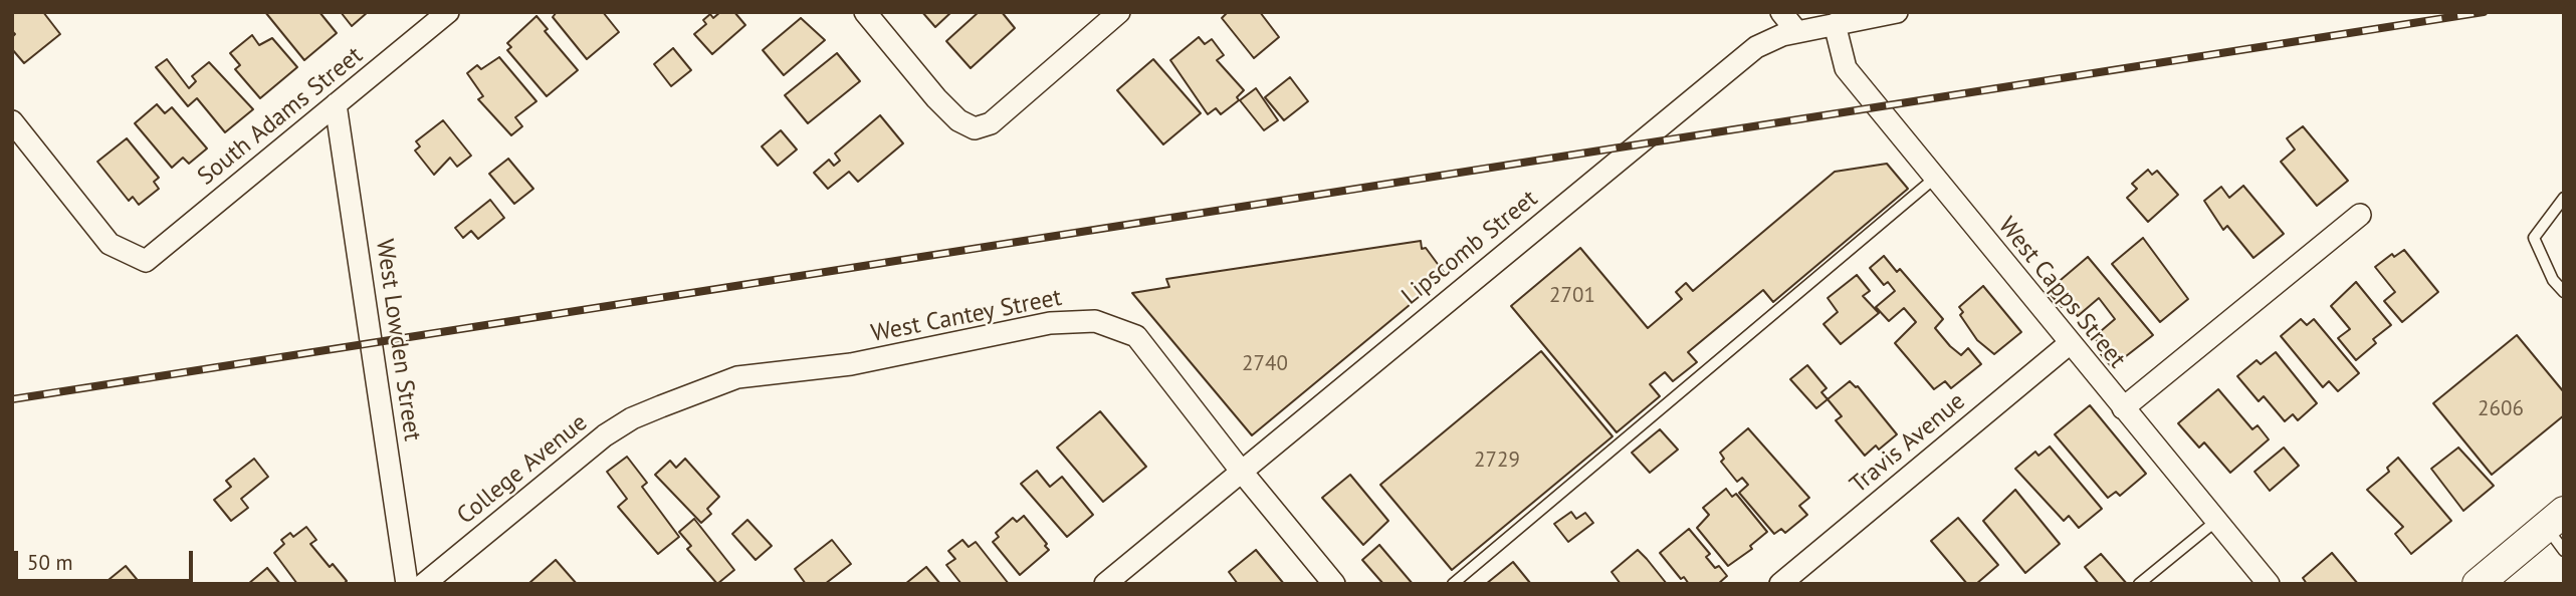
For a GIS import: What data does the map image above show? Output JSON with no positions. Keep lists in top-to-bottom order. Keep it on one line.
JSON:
{"streets":{"street":["South Adams Street","Lipscomb Street","West Capps Street","West Cantey Street","West Lowden Street","Travis Avenue","College Avenue"]},"crossings":[["South Adams Street","West Lowden Street"],["Lipscomb Street","West Capps Street"],["Lipscomb Street","West Cantey Street"],["West Capps Street","Travis Avenue"],["West Cantey Street","College Avenue"]],"house_numbers":["2701","2740","2606","2729"],"scale_bar":"50 m"}
